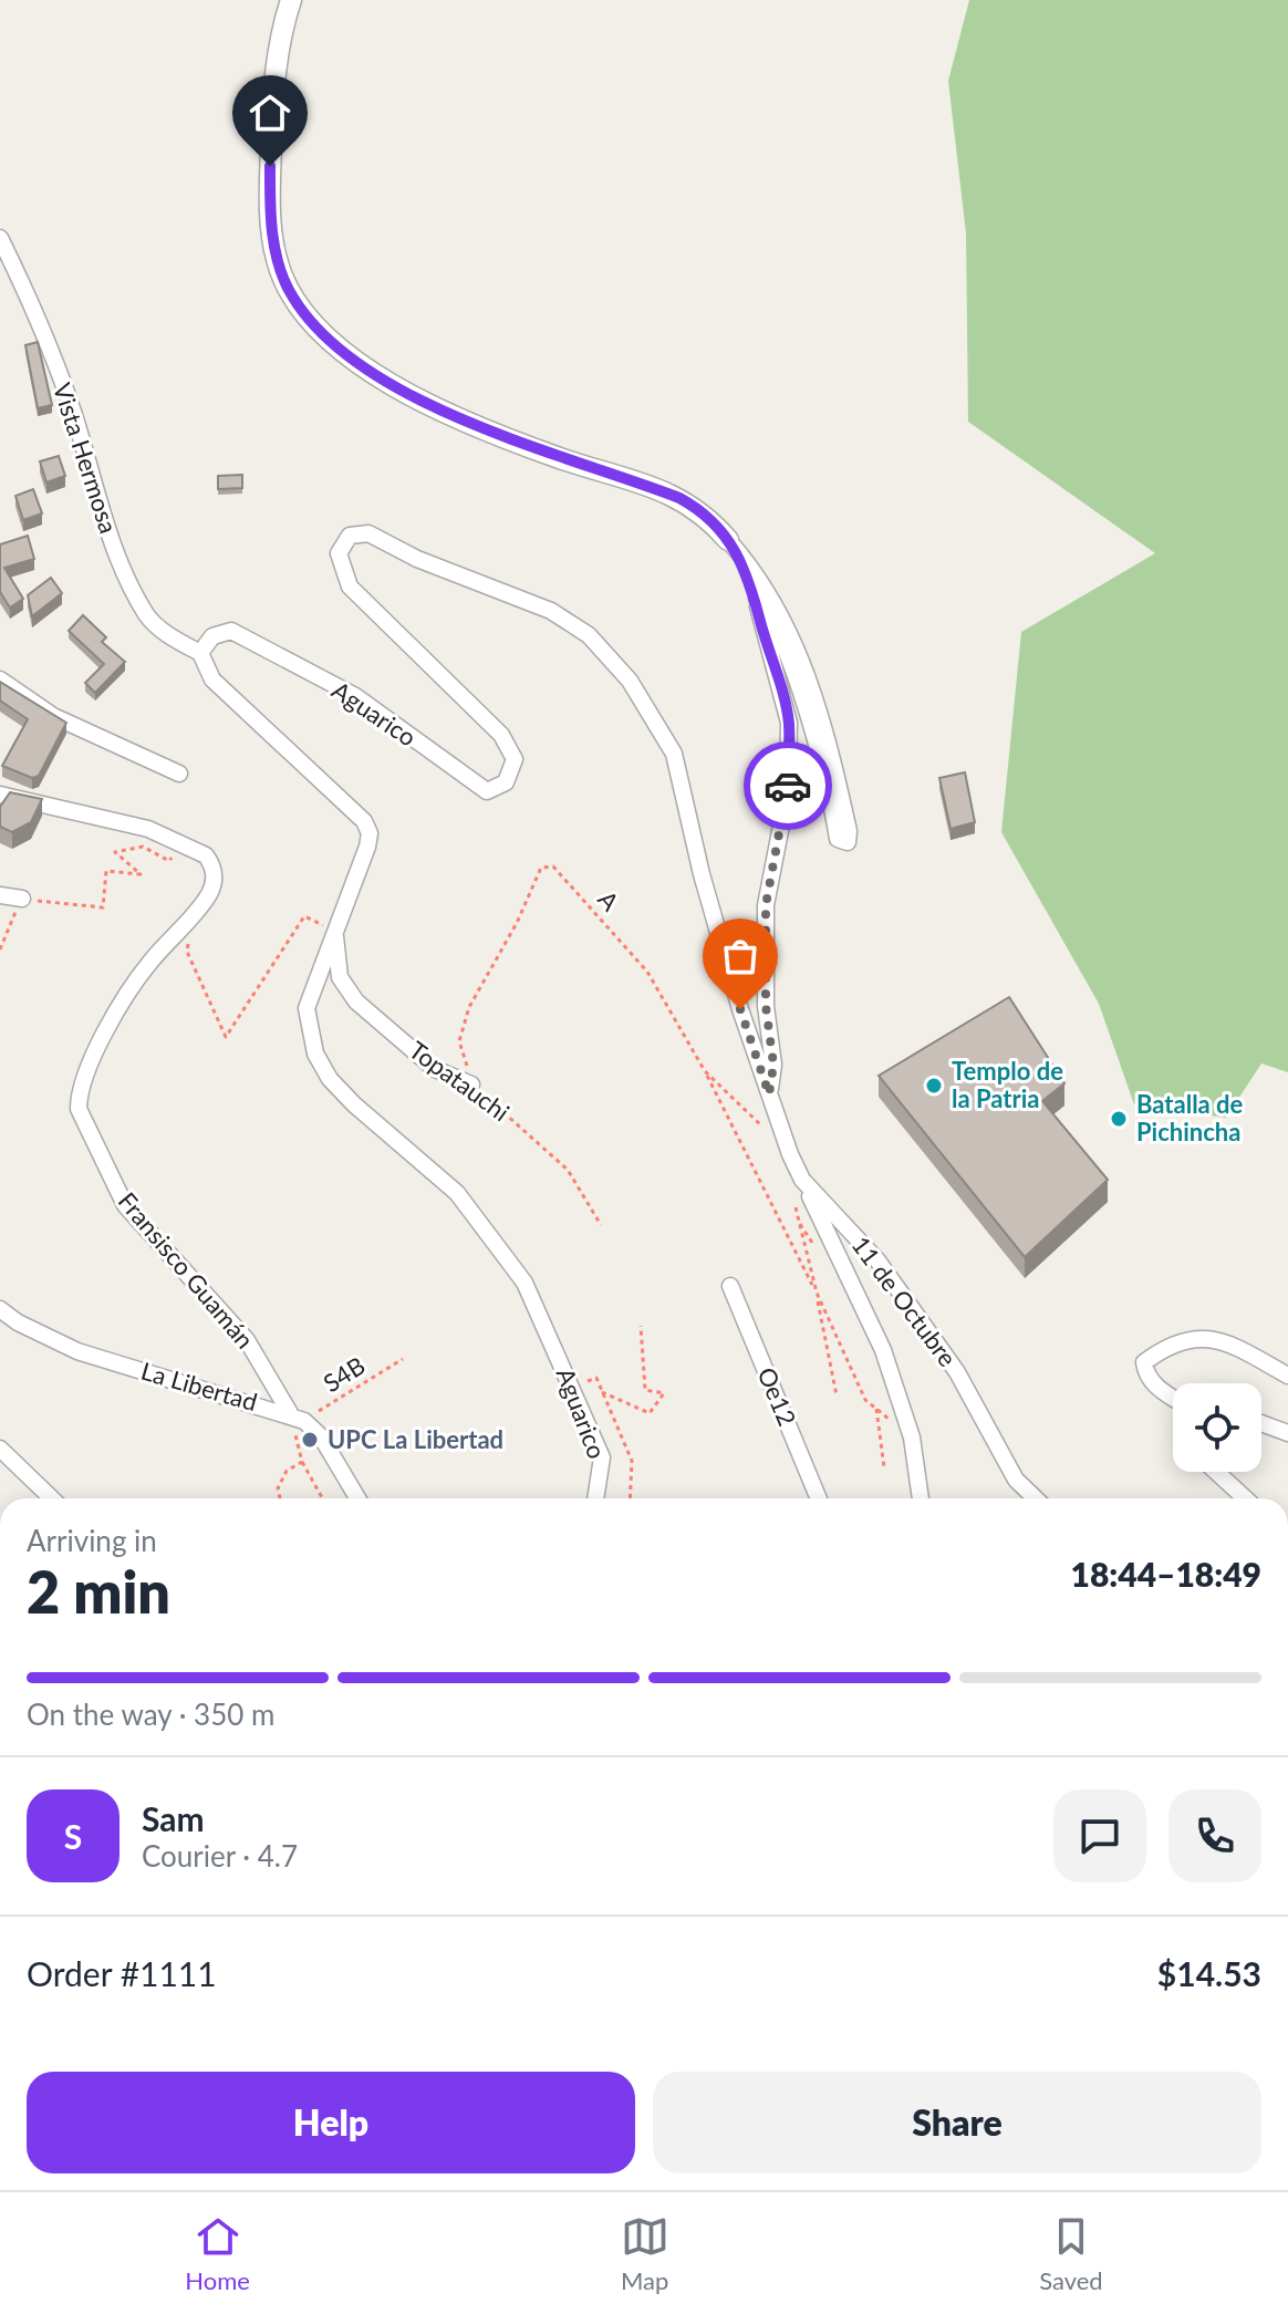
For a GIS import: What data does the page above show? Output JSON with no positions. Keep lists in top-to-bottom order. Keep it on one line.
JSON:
{"streets":{"street":["Vista Hermosa","Aguarico","Topatauchi","Fransisco Guamán","11 de Octubre","La Libertad","Oe12"],"path":["A","S4B"]},"crossings":[["Vista Hermosa","Aguarico"],["Aguarico","Topatauchi"],["Aguarico","11 de Octubre"],["A","Topatauchi"],["Fransisco Guamán","S4B"],["Fransisco Guamán","La Libertad"],["S4B","La Libertad"]],"places":["Templo de la Patria","Batalla de Pichincha","UPC La Libertad"],"page":{"heading":["2 min","Arriving in","18:44–18:49"],"panel":["Sam","Courier · 4.7","Order #1111","$14.53"],"bar":"On the way · 350 m","round":"S","buttons":["Help","Share"],"tabs":["Home","Map","Saved"]}}
